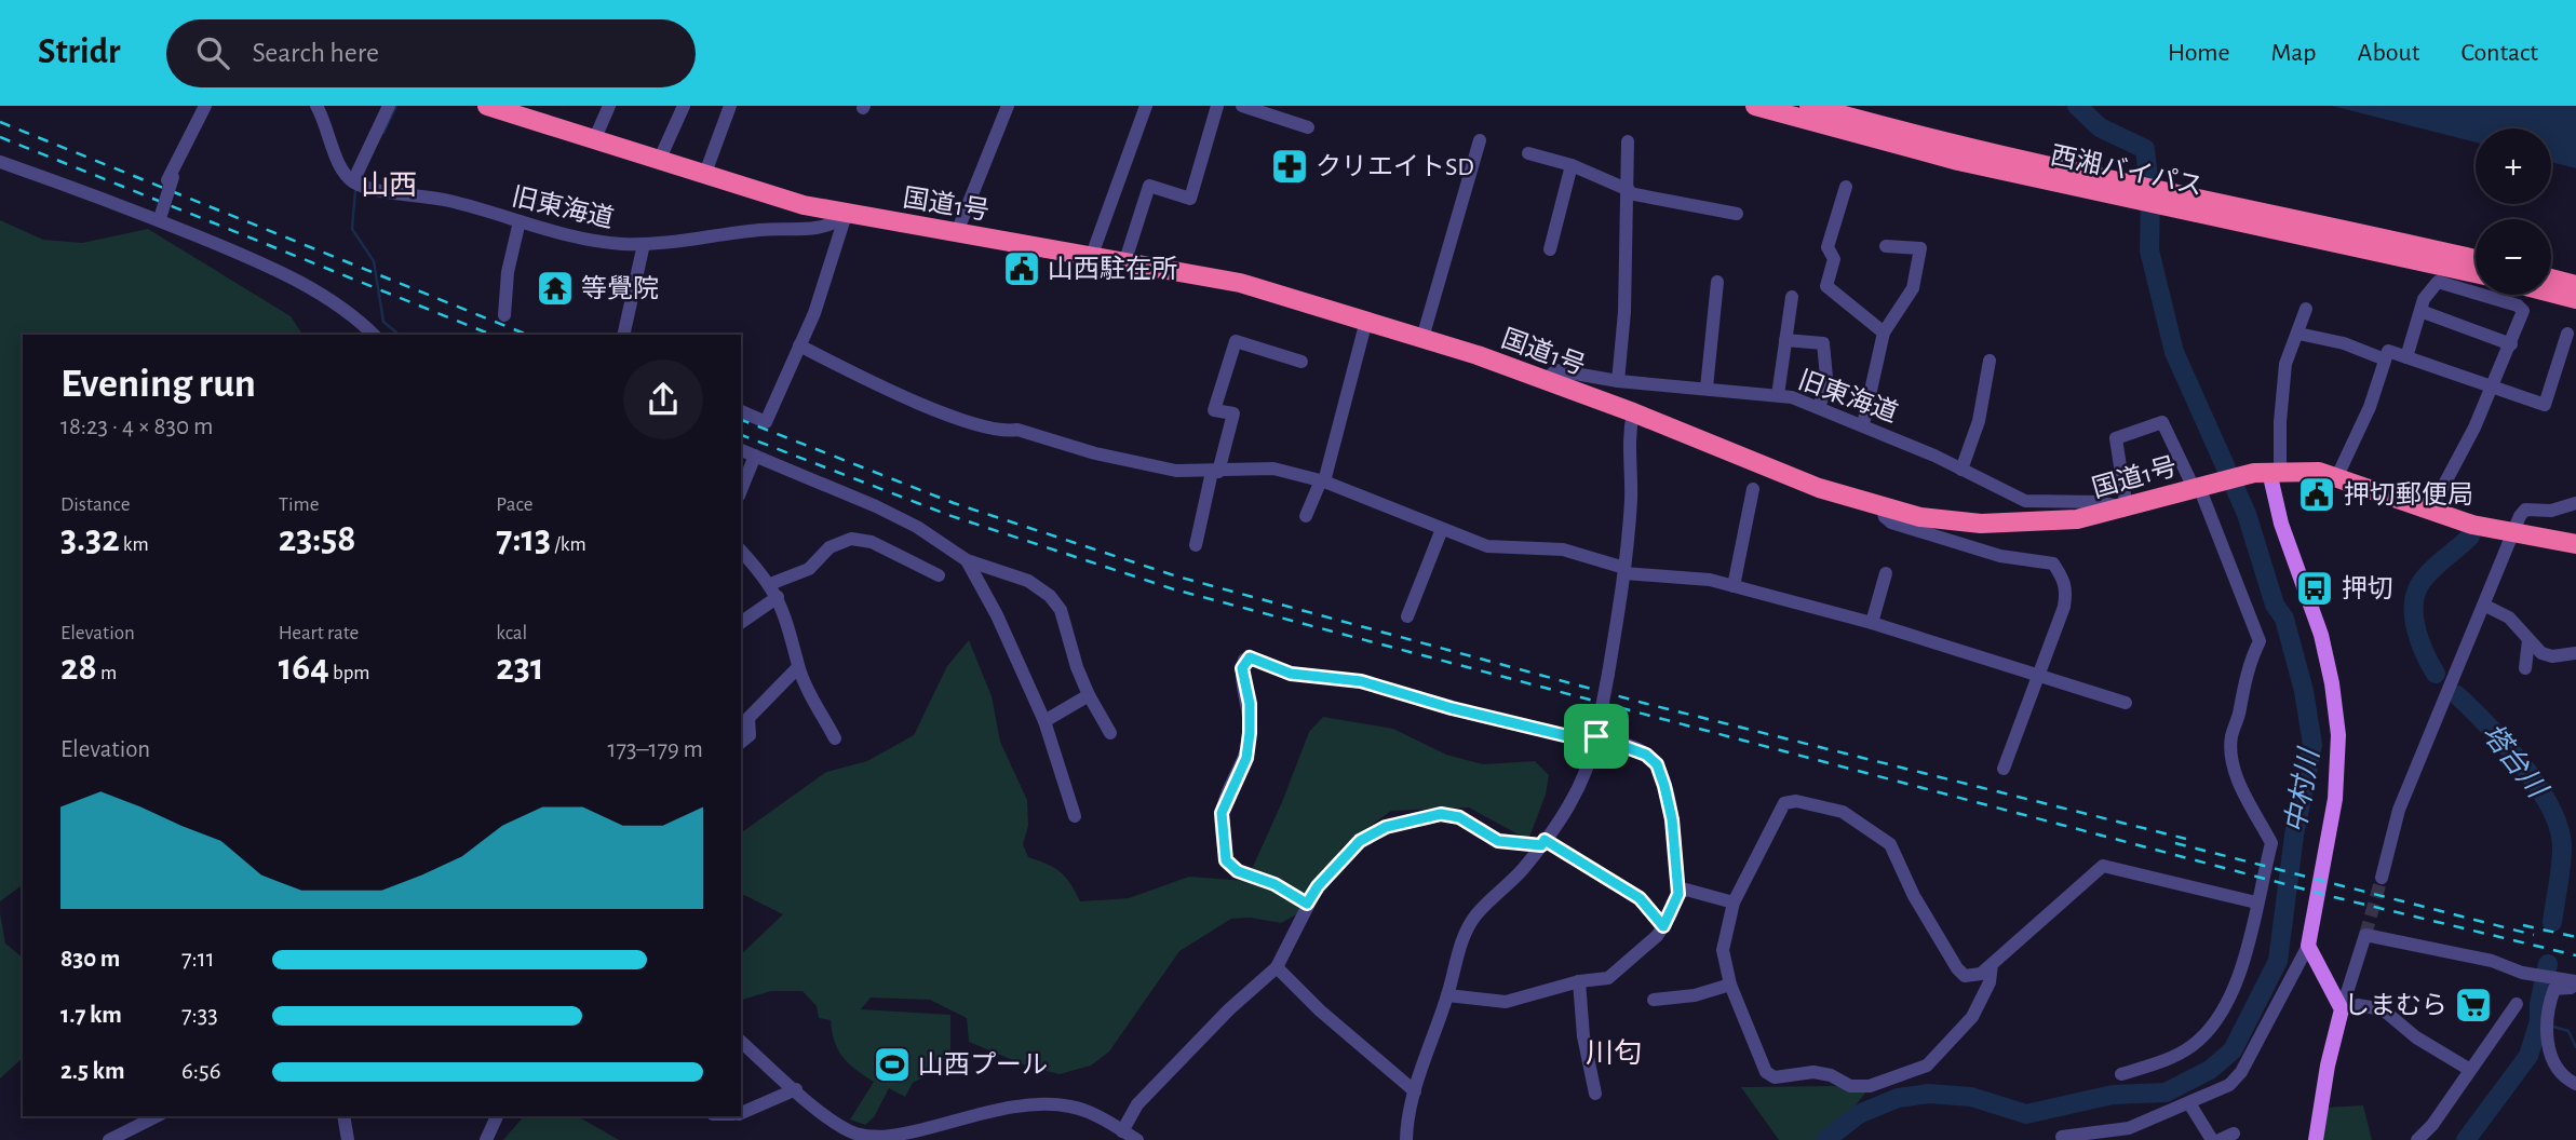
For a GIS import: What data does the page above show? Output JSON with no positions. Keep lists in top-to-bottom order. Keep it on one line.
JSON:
{"streets":{"highway":["西湘バイパス","国道1号"],"street":["旧東海道"]},"crossings":[["国道1号","旧東海道"]],"districts":["山西","川匂"],"water":["塔台川","中村川"],"places":{"pharmacy":["クリエイトSD"],"public building":["山西駐在所","押切郵便局"],"temple":["等覺院"],"bus stop":["押切"],"supermarket":["しまむら"],"sports":["山西プール"]},"page":{"header":"Stridr","search":"Search here","nav":["Home","Map","About","Contact"],"map_buttons":["+","−"],"heading":["Evening run","18:23 · 4 × 830 m"],"stats":[["Distance","3.32 km"],["Time","23:58"],["Pace","7:13 /km"],["Elevation","28 m"],["Heart rate","164 bpm"],["kcal","231"]],"chart":["Elevation","173–179 m"],"list":[{"name":"830 m","note":"7:11"},{"name":"1.7 km","note":"7:33"},{"name":"2.5 km","note":"6:56"}]}}
